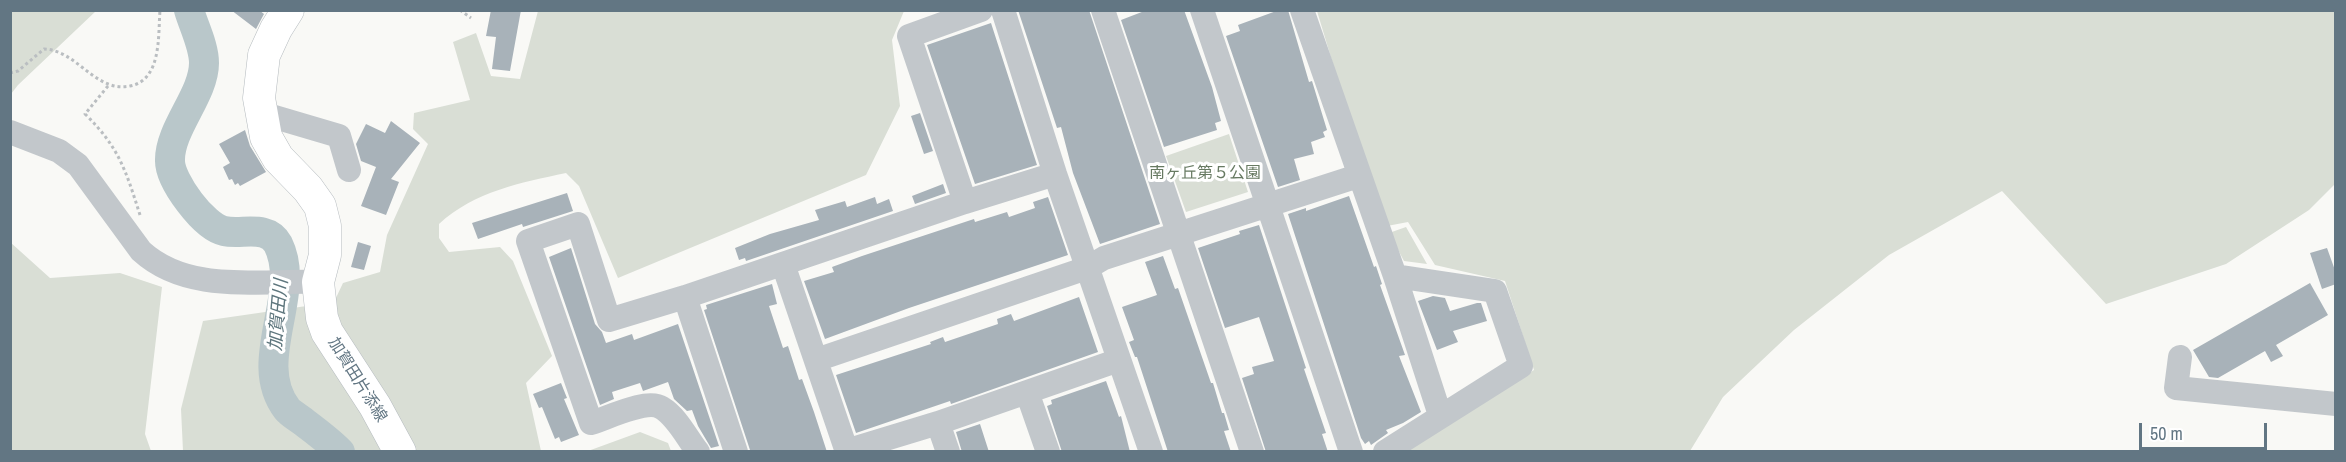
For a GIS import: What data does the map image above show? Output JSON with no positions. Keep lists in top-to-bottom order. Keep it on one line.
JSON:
{"streets":{"main road":["加賀田片添線"]},"water":["加賀田川"],"parks":["南ヶ丘第５公園"],"scale_bar":"50 m"}
